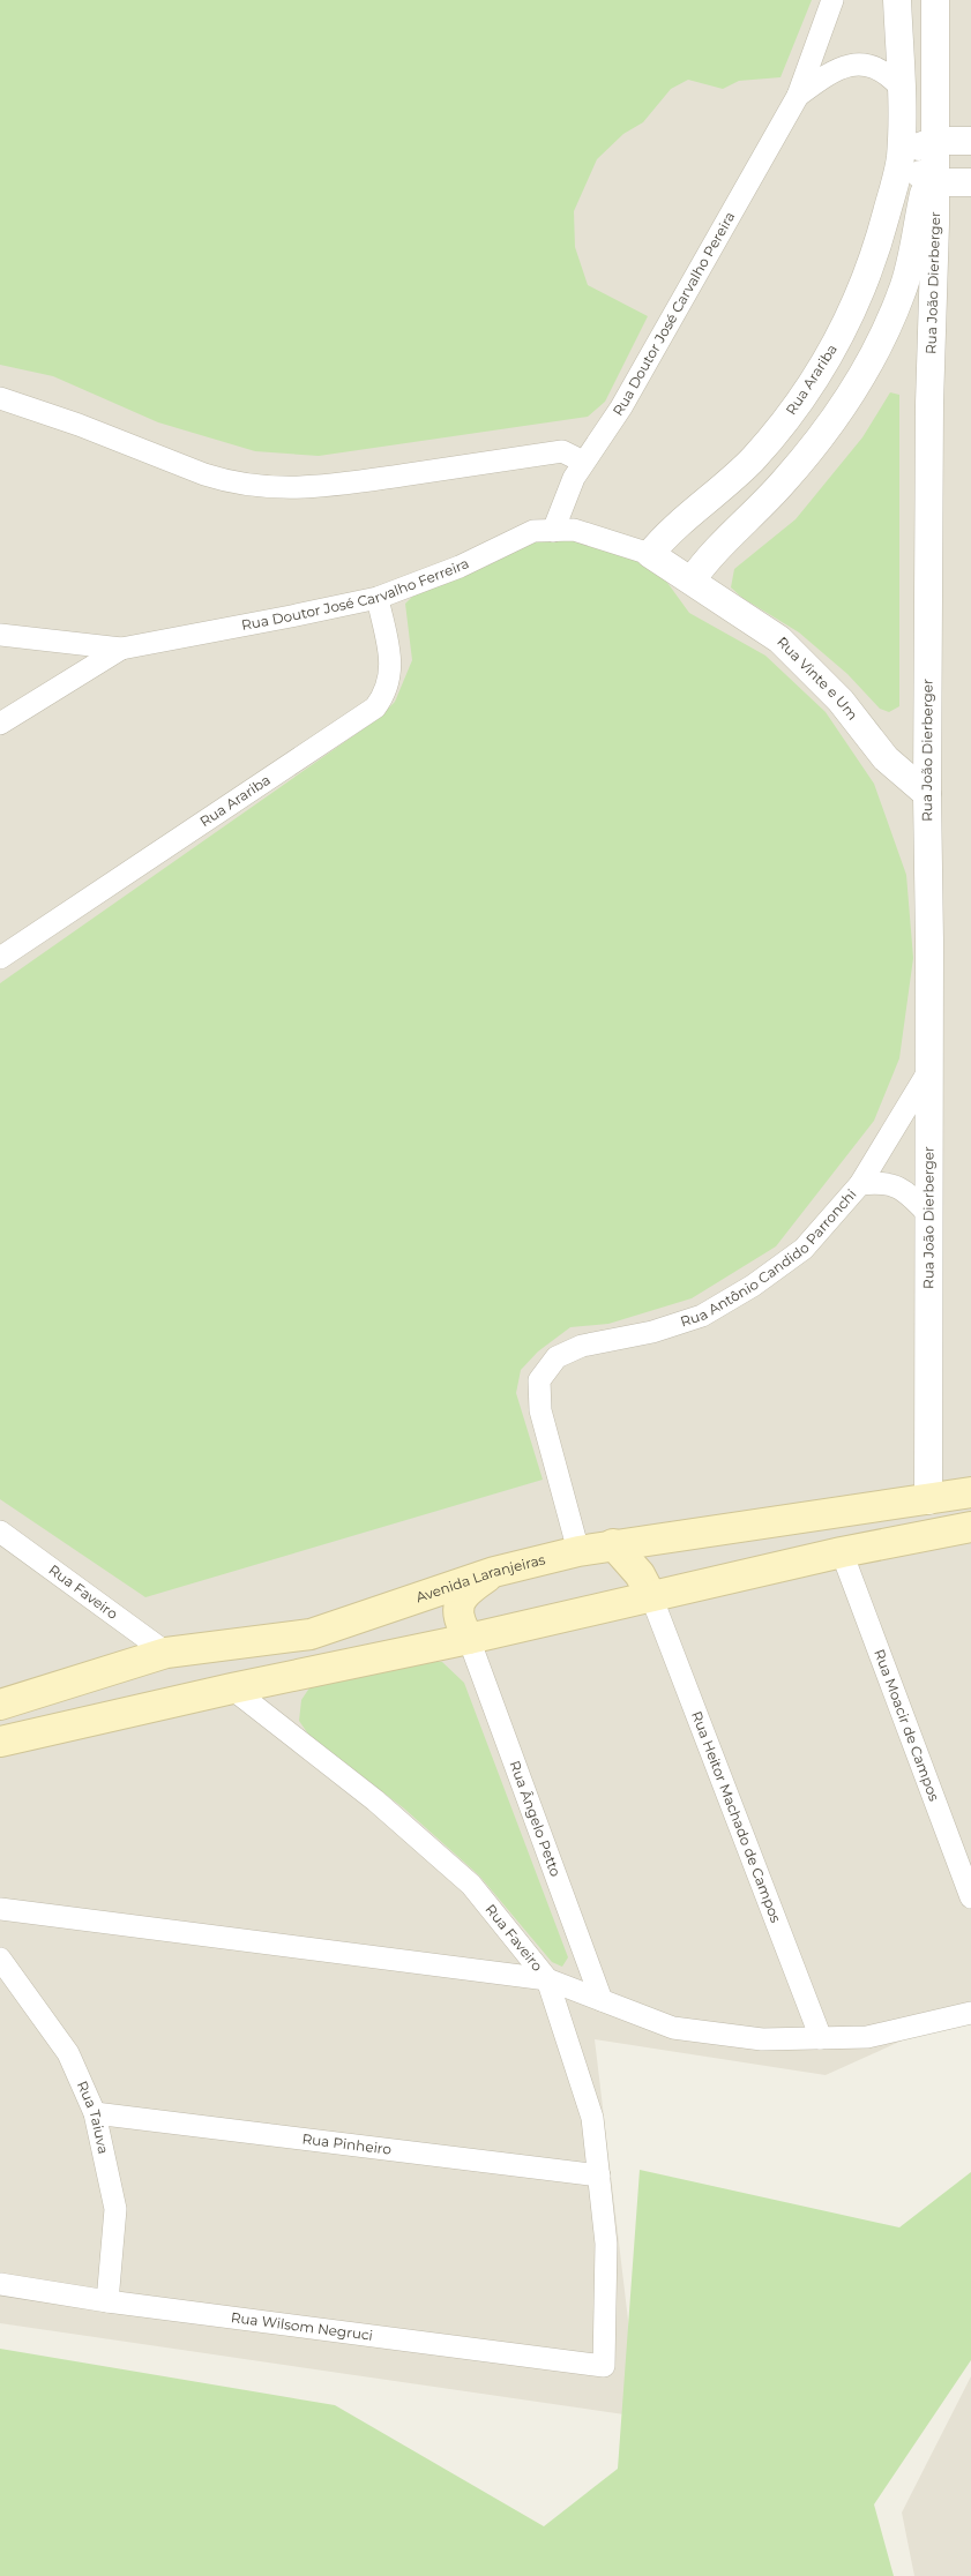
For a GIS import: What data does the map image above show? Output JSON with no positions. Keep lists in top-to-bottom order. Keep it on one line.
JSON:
{"streets":{"main road":["Avenida Laranjeiras"],"street":["Rua João Dierberger","Rua Doutor José Carvalho Pereira","Rua Arariba","Rua Doutor José Carvalho Ferreira","Rua Vinte e Um","Rua Antônio Candido Parronchi","Rua Faveiro","Rua Moacir de Campos","Rua Heitor Machado de Campos","Rua Ângelo Petto","Rua Taiuva","Rua Pinheiro","Rua Wilsom Negruci"]},"crossings":[["Rua João Dierberger","Rua Vinte e Um"],["Rua João Dierberger","Rua Antônio Candido Parronchi"],["Rua João Dierberger","Avenida Laranjeiras"],["Rua Doutor José Carvalho Pereira","Rua Doutor José Carvalho Ferreira"],["Rua Arariba","Rua Doutor José Carvalho Ferreira"],["Rua Doutor José Carvalho Ferreira","Rua Vinte e Um"],["Rua Antônio Candido Parronchi","Avenida Laranjeiras"],["Avenida Laranjeiras","Rua Faveiro"],["Rua Faveiro","Rua Pinheiro"],["Rua Faveiro","Rua Wilsom Negruci"],["Rua Taiuva","Rua Pinheiro"],["Rua Taiuva","Rua Wilsom Negruci"]]}
